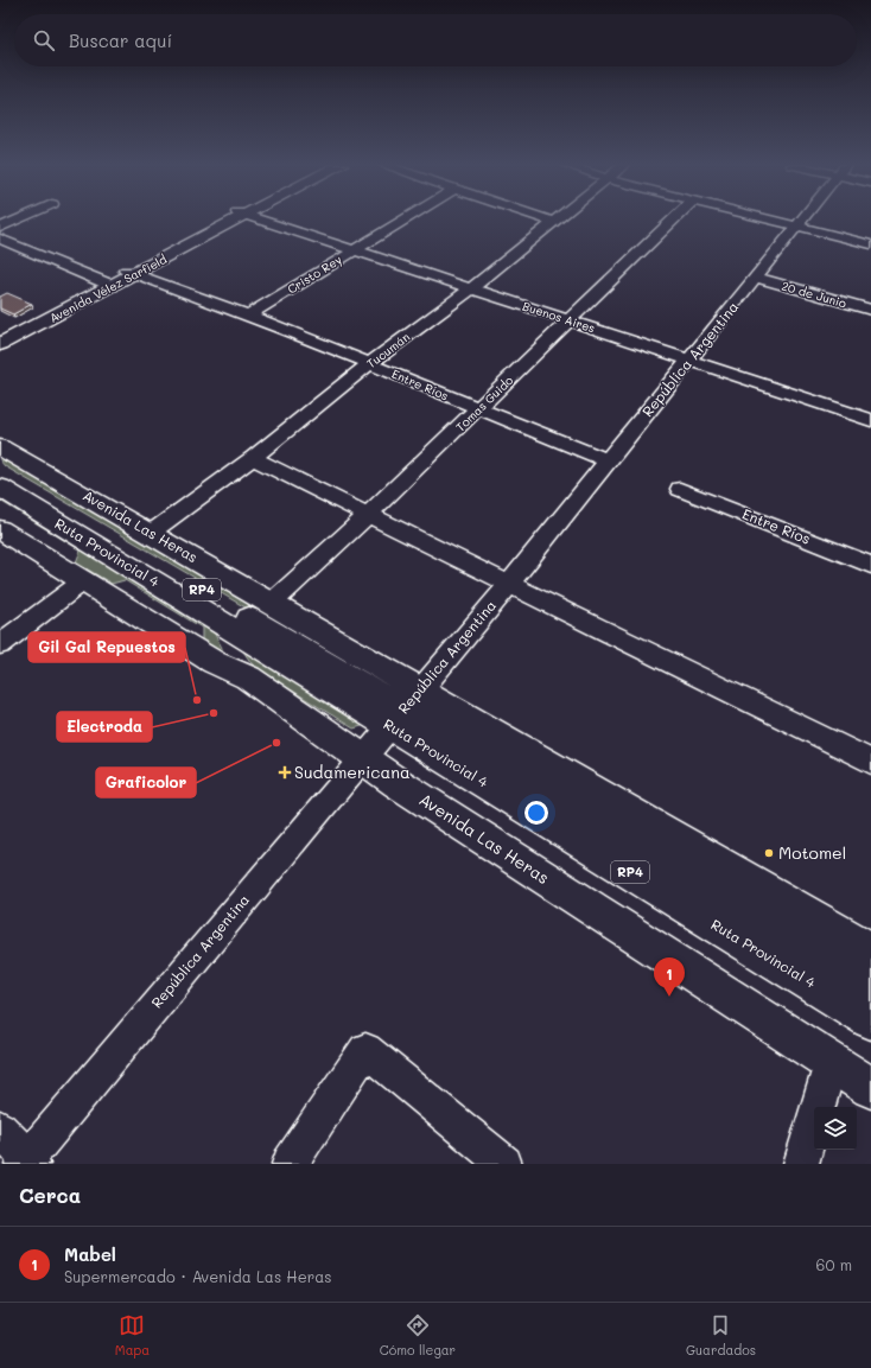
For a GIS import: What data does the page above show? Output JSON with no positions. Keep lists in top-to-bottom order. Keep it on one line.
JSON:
{"streets":{"main road":["Avenida Vélez Sarfield","Avenida Las Heras","Ruta Provincial 4","RP4"],"street":["Cristo Rey","20 de Junio","Buenos Aires","Tucumán","República Argentina","Entre Ríos","Tomas Guido"]},"crossings":[["Cristo Rey","Buenos Aires"],["Cristo Rey","Entre Ríos"],["Avenida Vélez Sarfield","Entre Ríos"],["20 de Junio","República Argentina"],["Buenos Aires","Tucumán"],["Buenos Aires","República Argentina"],["Buenos Aires","Tomas Guido"],["Tucumán","Entre Ríos"],["Tucumán","Avenida Las Heras"],["República Argentina","Entre Ríos"],["República Argentina","Avenida Las Heras"],["República Argentina","Ruta Provincial 4"],["Entre Ríos","Tomas Guido"],["Tomas Guido","Avenida Las Heras"],["Avenida Las Heras","Ruta Provincial 4"]],"places":{"other":["Gil Gal Repuestos","Electroda","Graficolor","Motomel"],"health":["Sudamericana"]},"page":{"search":"Buscar aquí","pins":"1","heading":"Cerca","list":[{"mark":"1","name":"Mabel","note":"Supermercado · Avenida Las Heras","value":"60 m"}],"nav":["Mapa","Cómo llegar","Guardados"]}}
